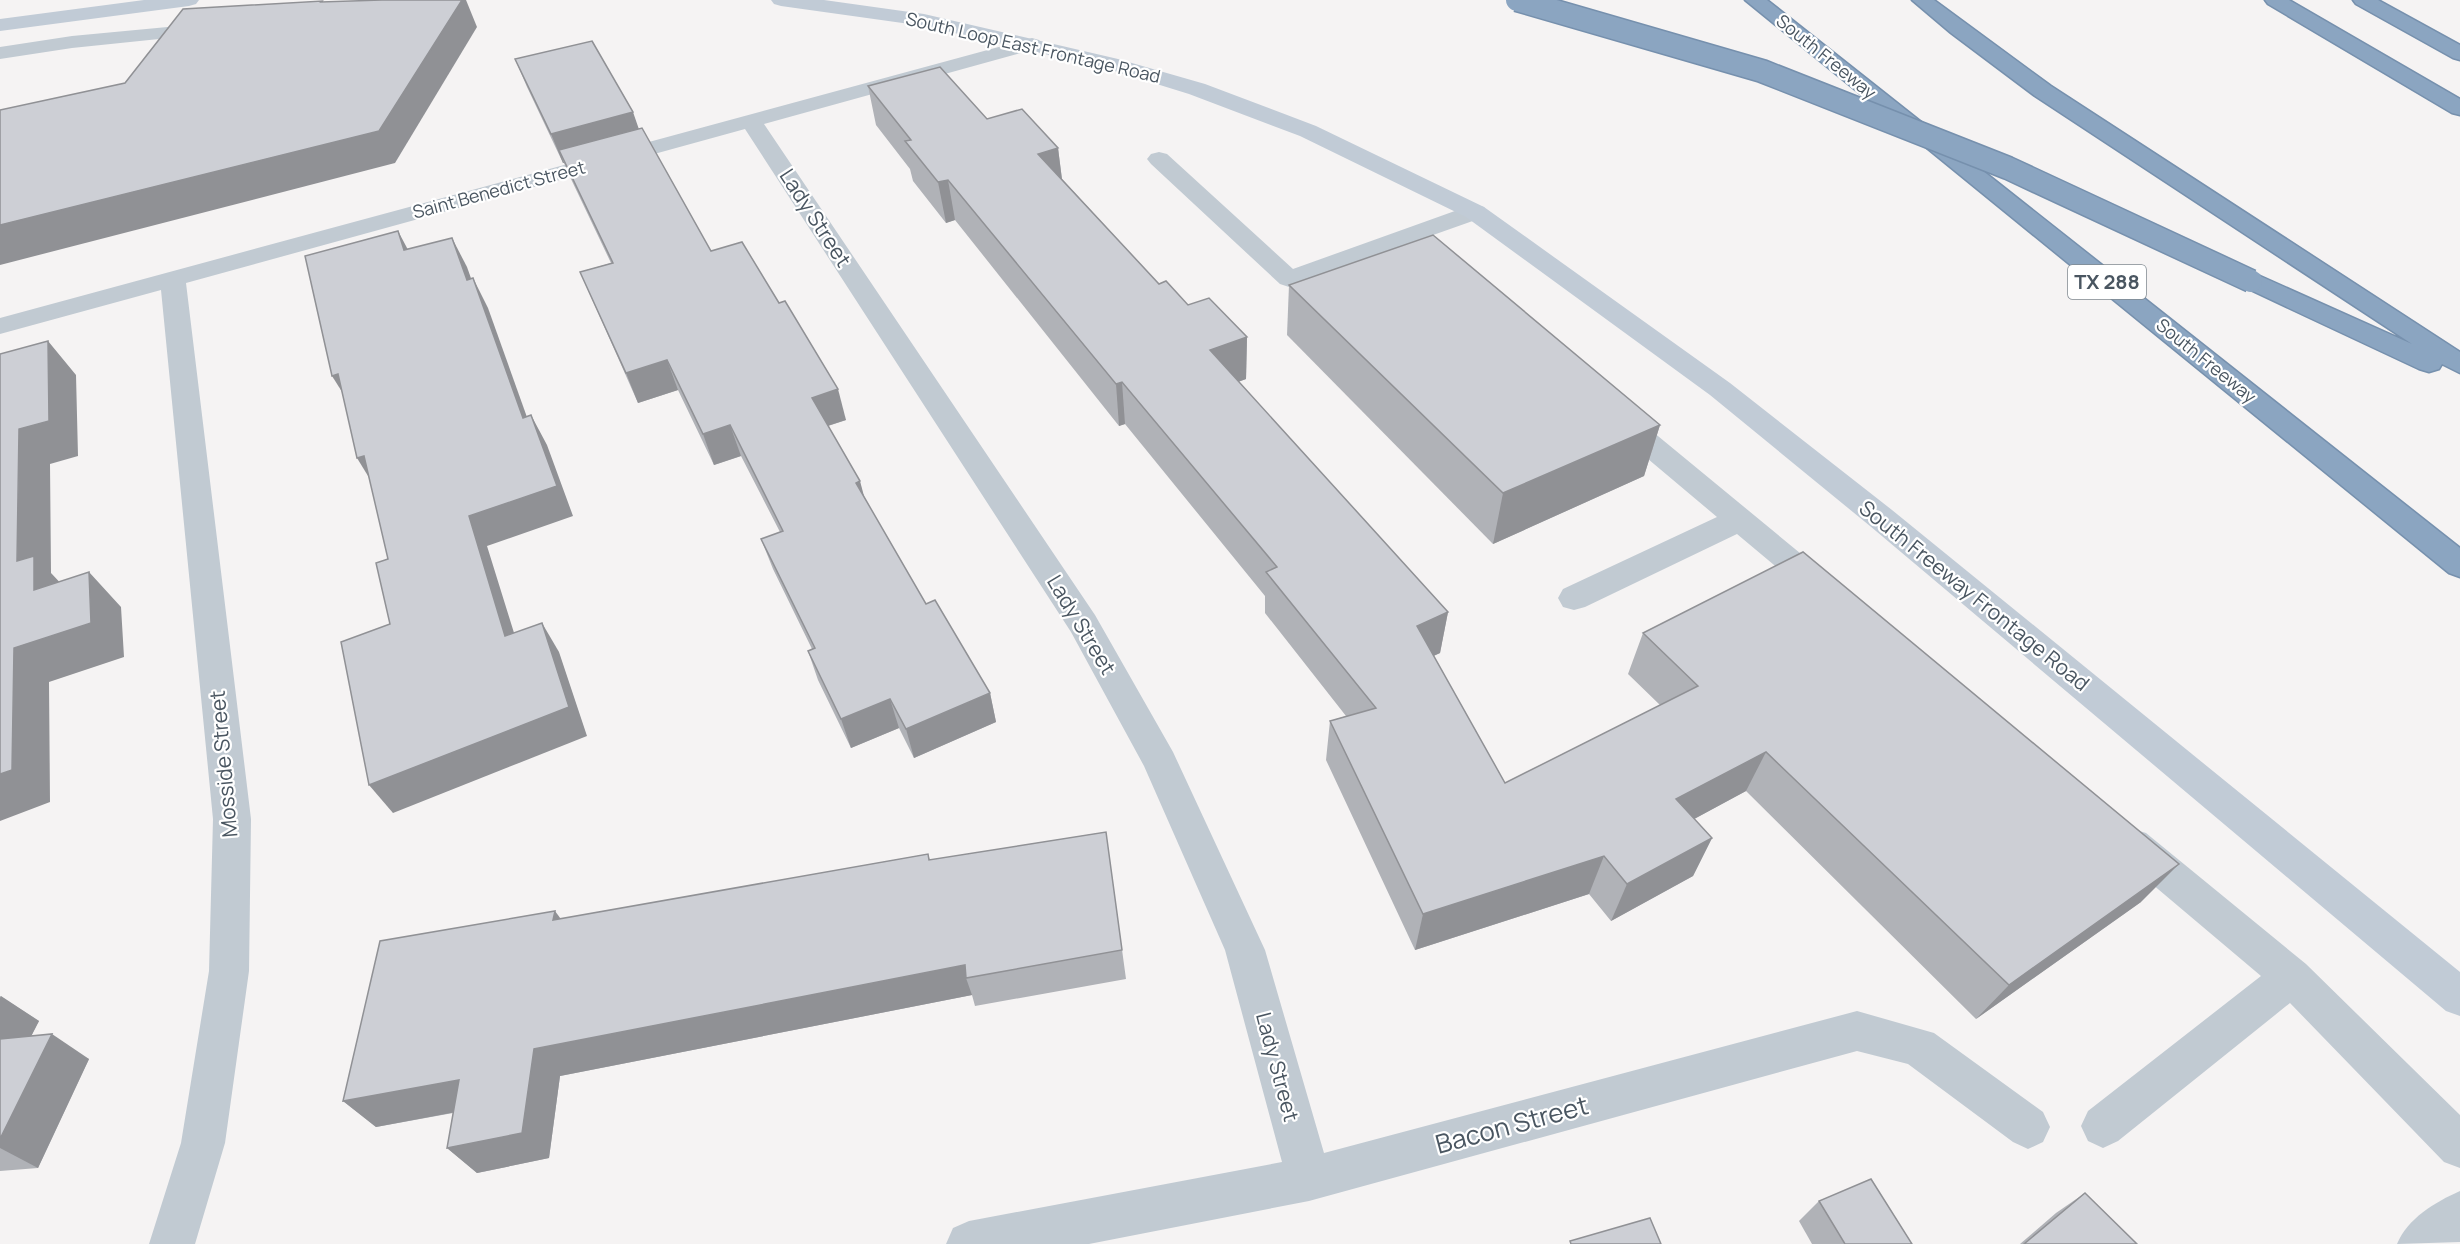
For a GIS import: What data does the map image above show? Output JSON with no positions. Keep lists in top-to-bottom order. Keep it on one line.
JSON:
{"streets":{"highway":["South Freeway","TX 288"],"main road":["South Loop East Frontage Road","South Freeway Frontage Road"],"street":["Saint Benedict Street","Lady Street","Mosside Street","Bacon Street"]},"crossings":[["South Loop East Frontage Road","Saint Benedict Street"],["South Loop East Frontage Road","South Freeway Frontage Road"],["Saint Benedict Street","Lady Street"],["Saint Benedict Street","Mosside Street"],["Lady Street","Bacon Street"]]}
